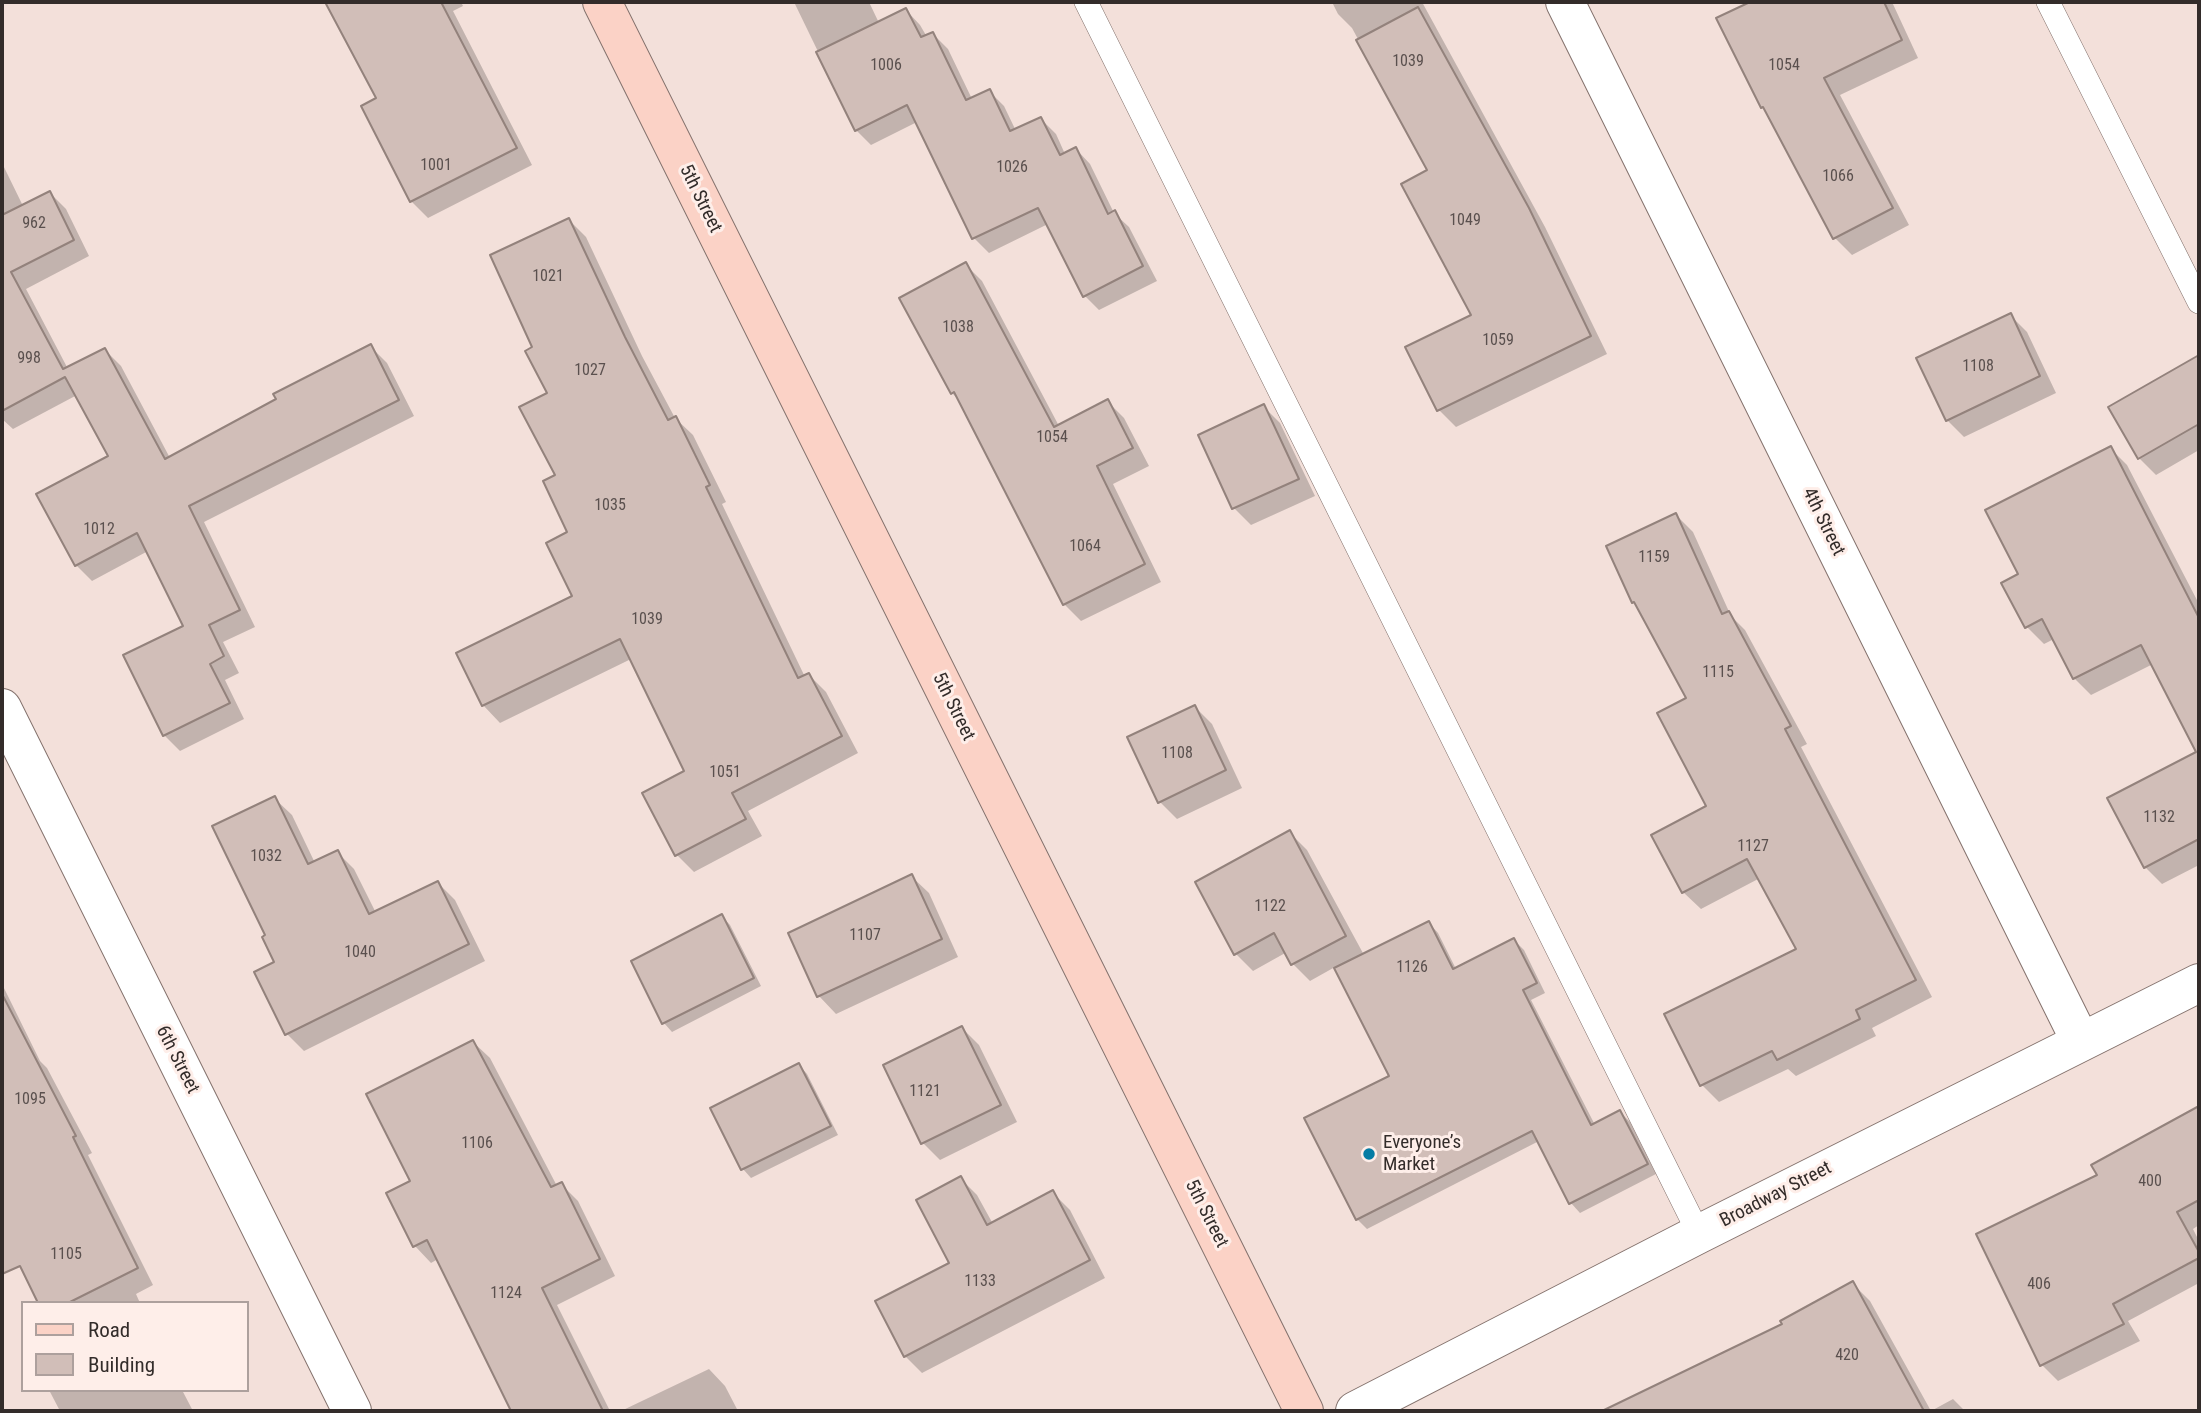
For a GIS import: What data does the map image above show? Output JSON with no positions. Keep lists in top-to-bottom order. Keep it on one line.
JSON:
{"streets":{"street":["5th Street","4th Street","6th Street","Broadway Street"]},"crossings":[["4th Street","Broadway Street"]],"places":["Everyone’s Market"],"house_numbers":["1039","1006","1054","1001","1026","1066","1049","962","1021","1038","1059","998","1108","1027","1054","1035","1012","1064","1159","1039","1115","1108","1051","1132","1127","1032","1122","1107","1040","1126","1121","1095","1106","400","1105","1133","406","1124","420"],"legend":["Road","Building"]}
